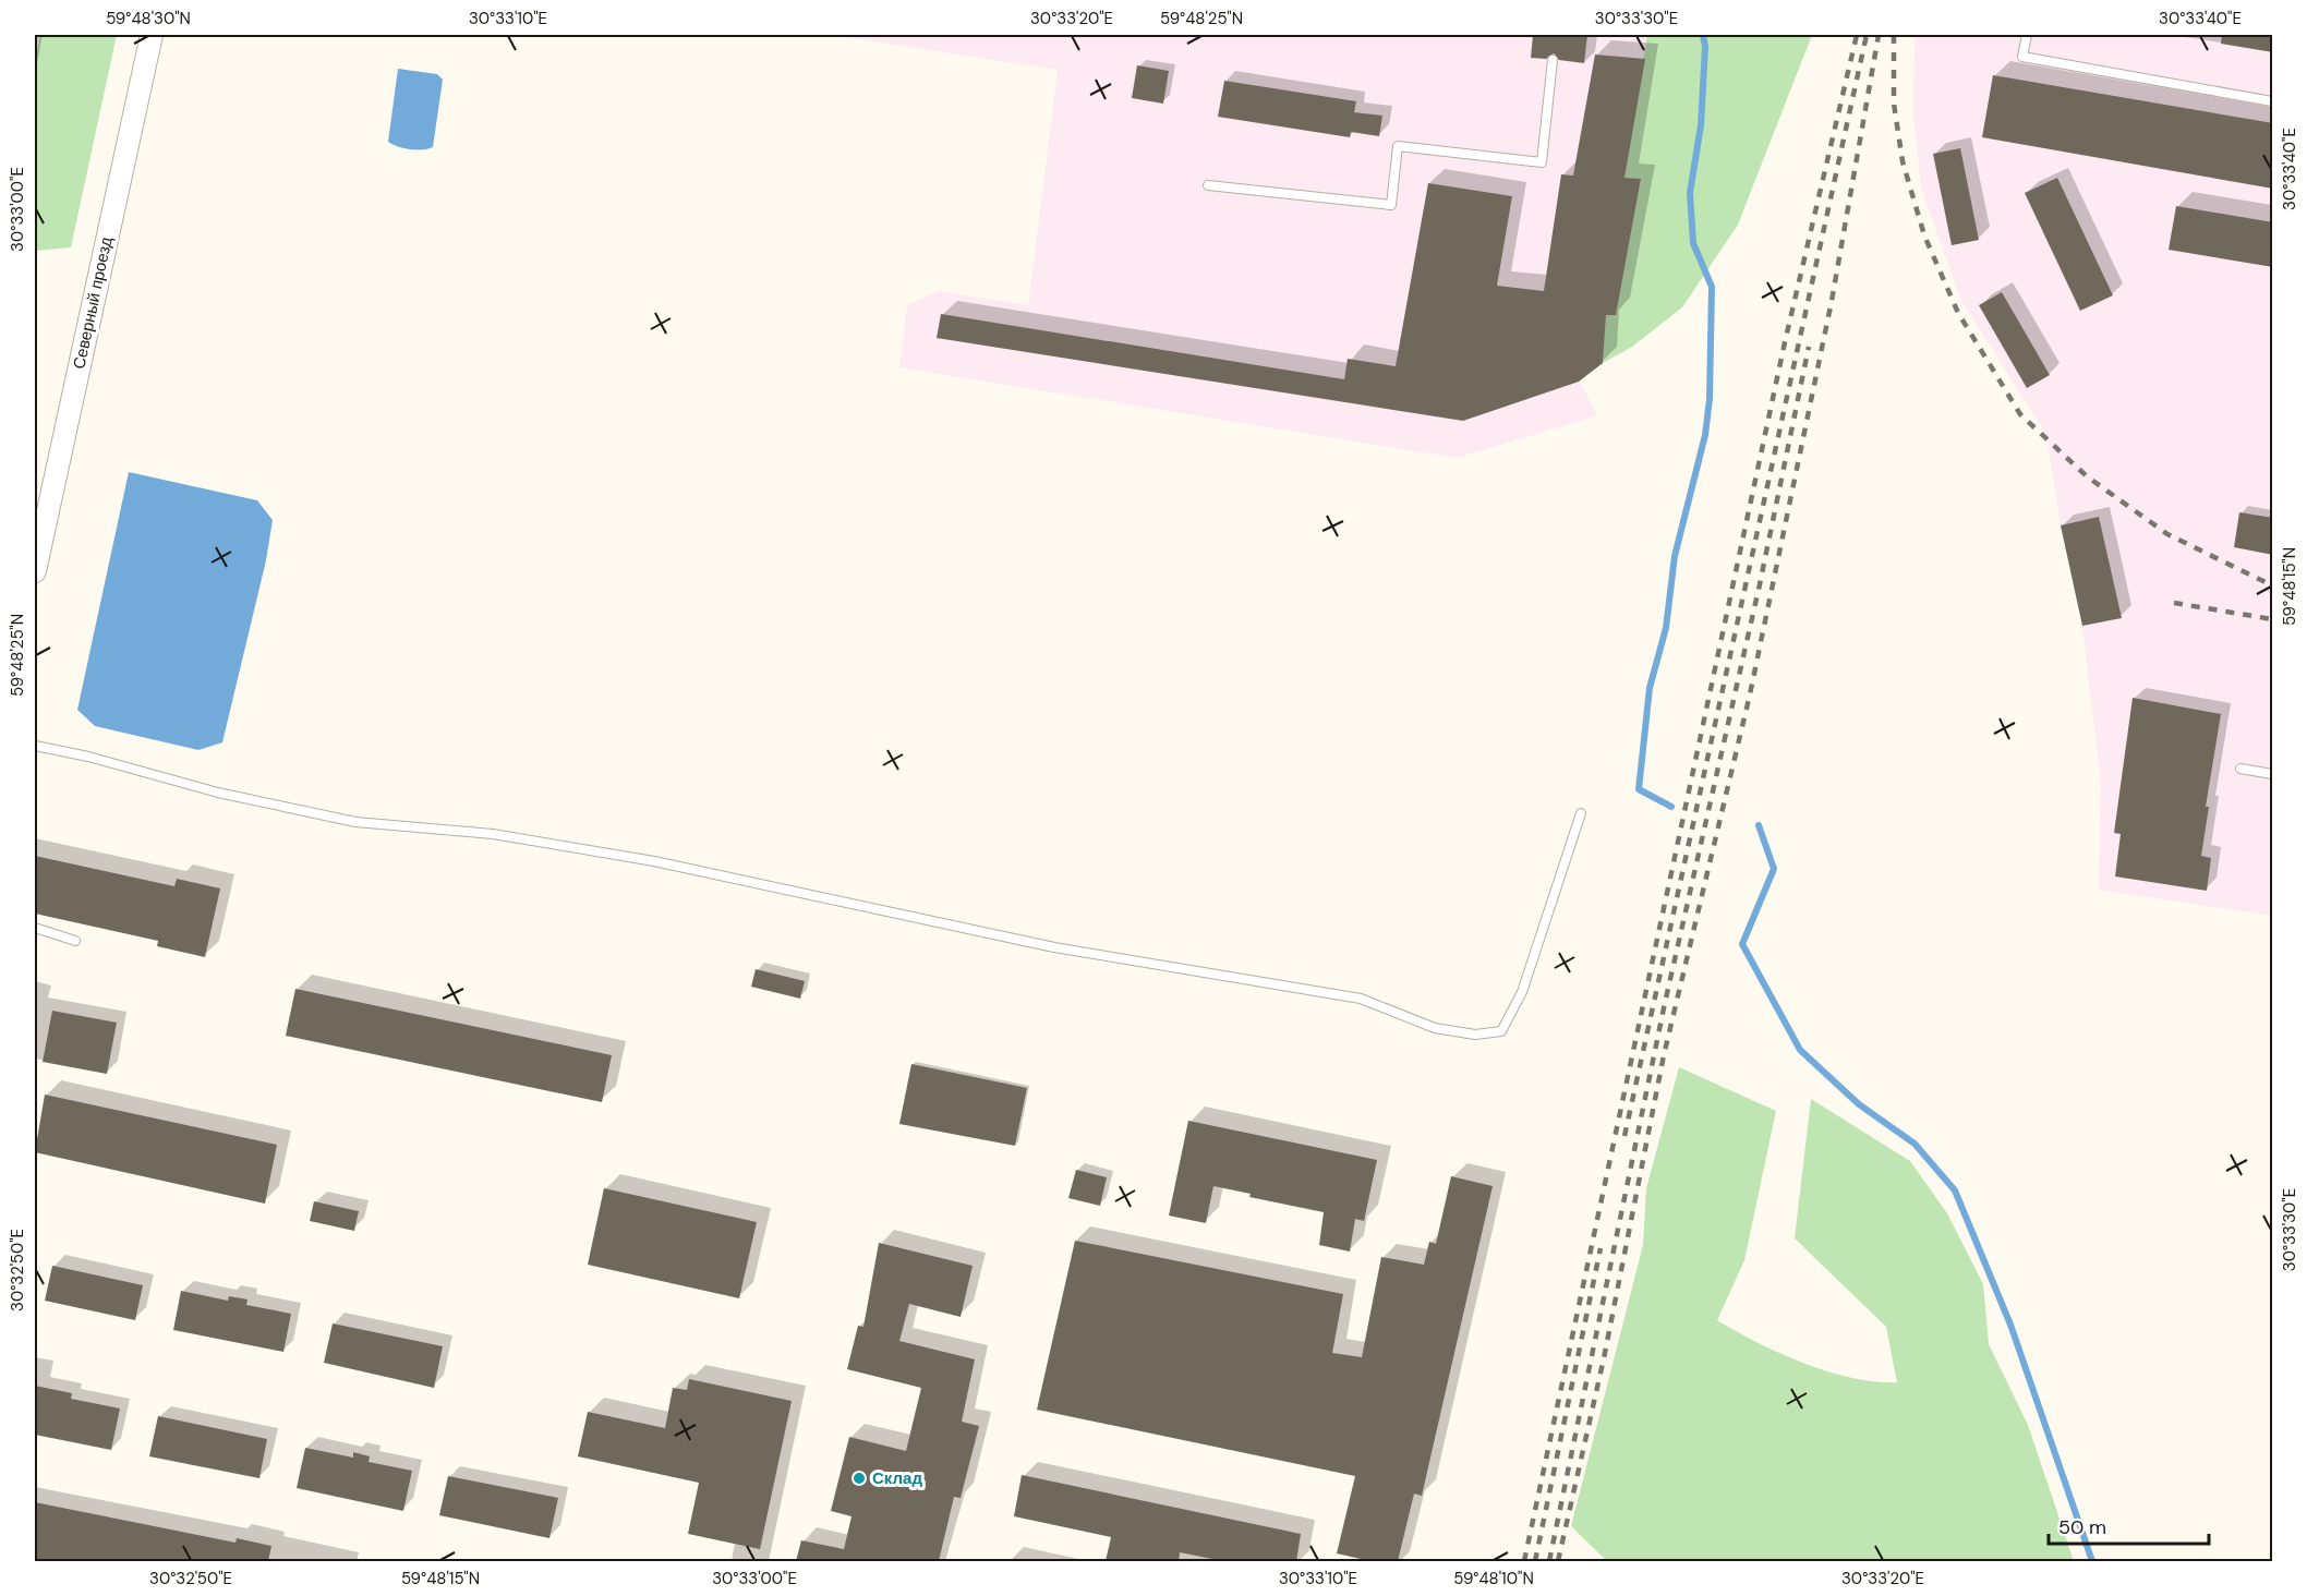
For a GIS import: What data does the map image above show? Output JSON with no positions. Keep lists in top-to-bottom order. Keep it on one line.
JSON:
{"streets":{"street":["Северный проезд"]},"places":["Склад"],"scale_bar":"50 m","coordinates":["59°48'30\"N","30°33'10\"E","30°33'20\"E","59°48'25\"N","30°33'30\"E","30°33'40\"E","30°33'00\"E","59°48'15\"N","30°32'50\"E","59°48'10\"N"]}
